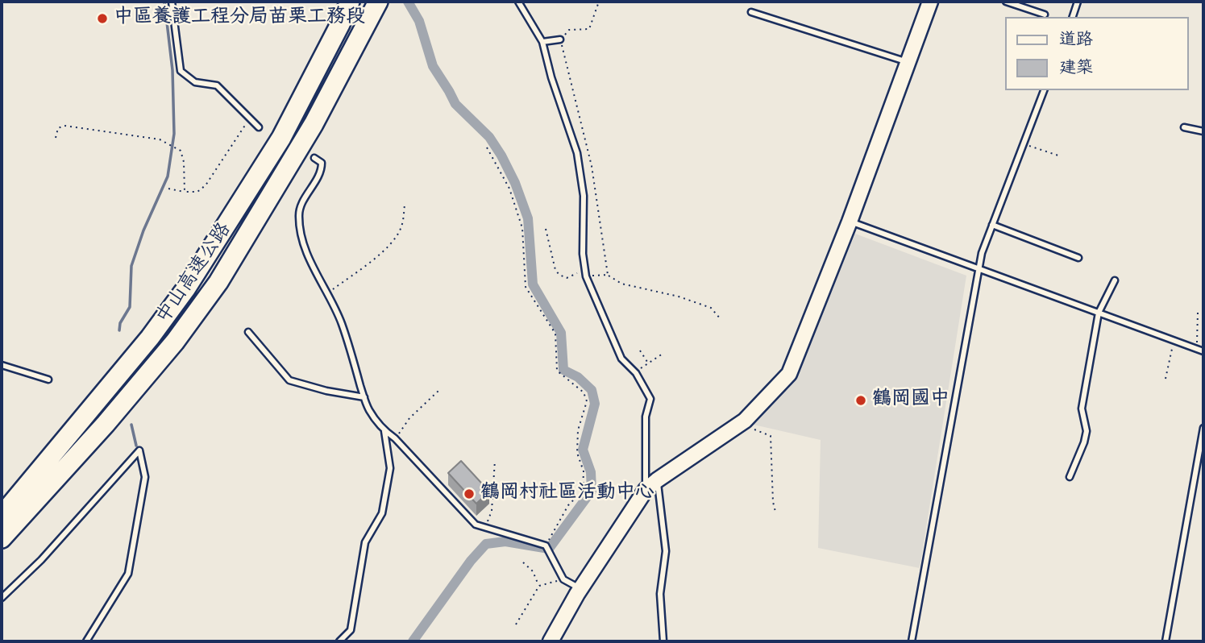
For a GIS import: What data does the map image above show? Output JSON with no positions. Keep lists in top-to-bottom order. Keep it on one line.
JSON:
{"streets":{"highway":["中山高速公路"]},"places":["中區養護工程分局苗栗工務段","鶴岡國中","鶴岡村社區活動中心"],"legend":["道路","建築"]}
